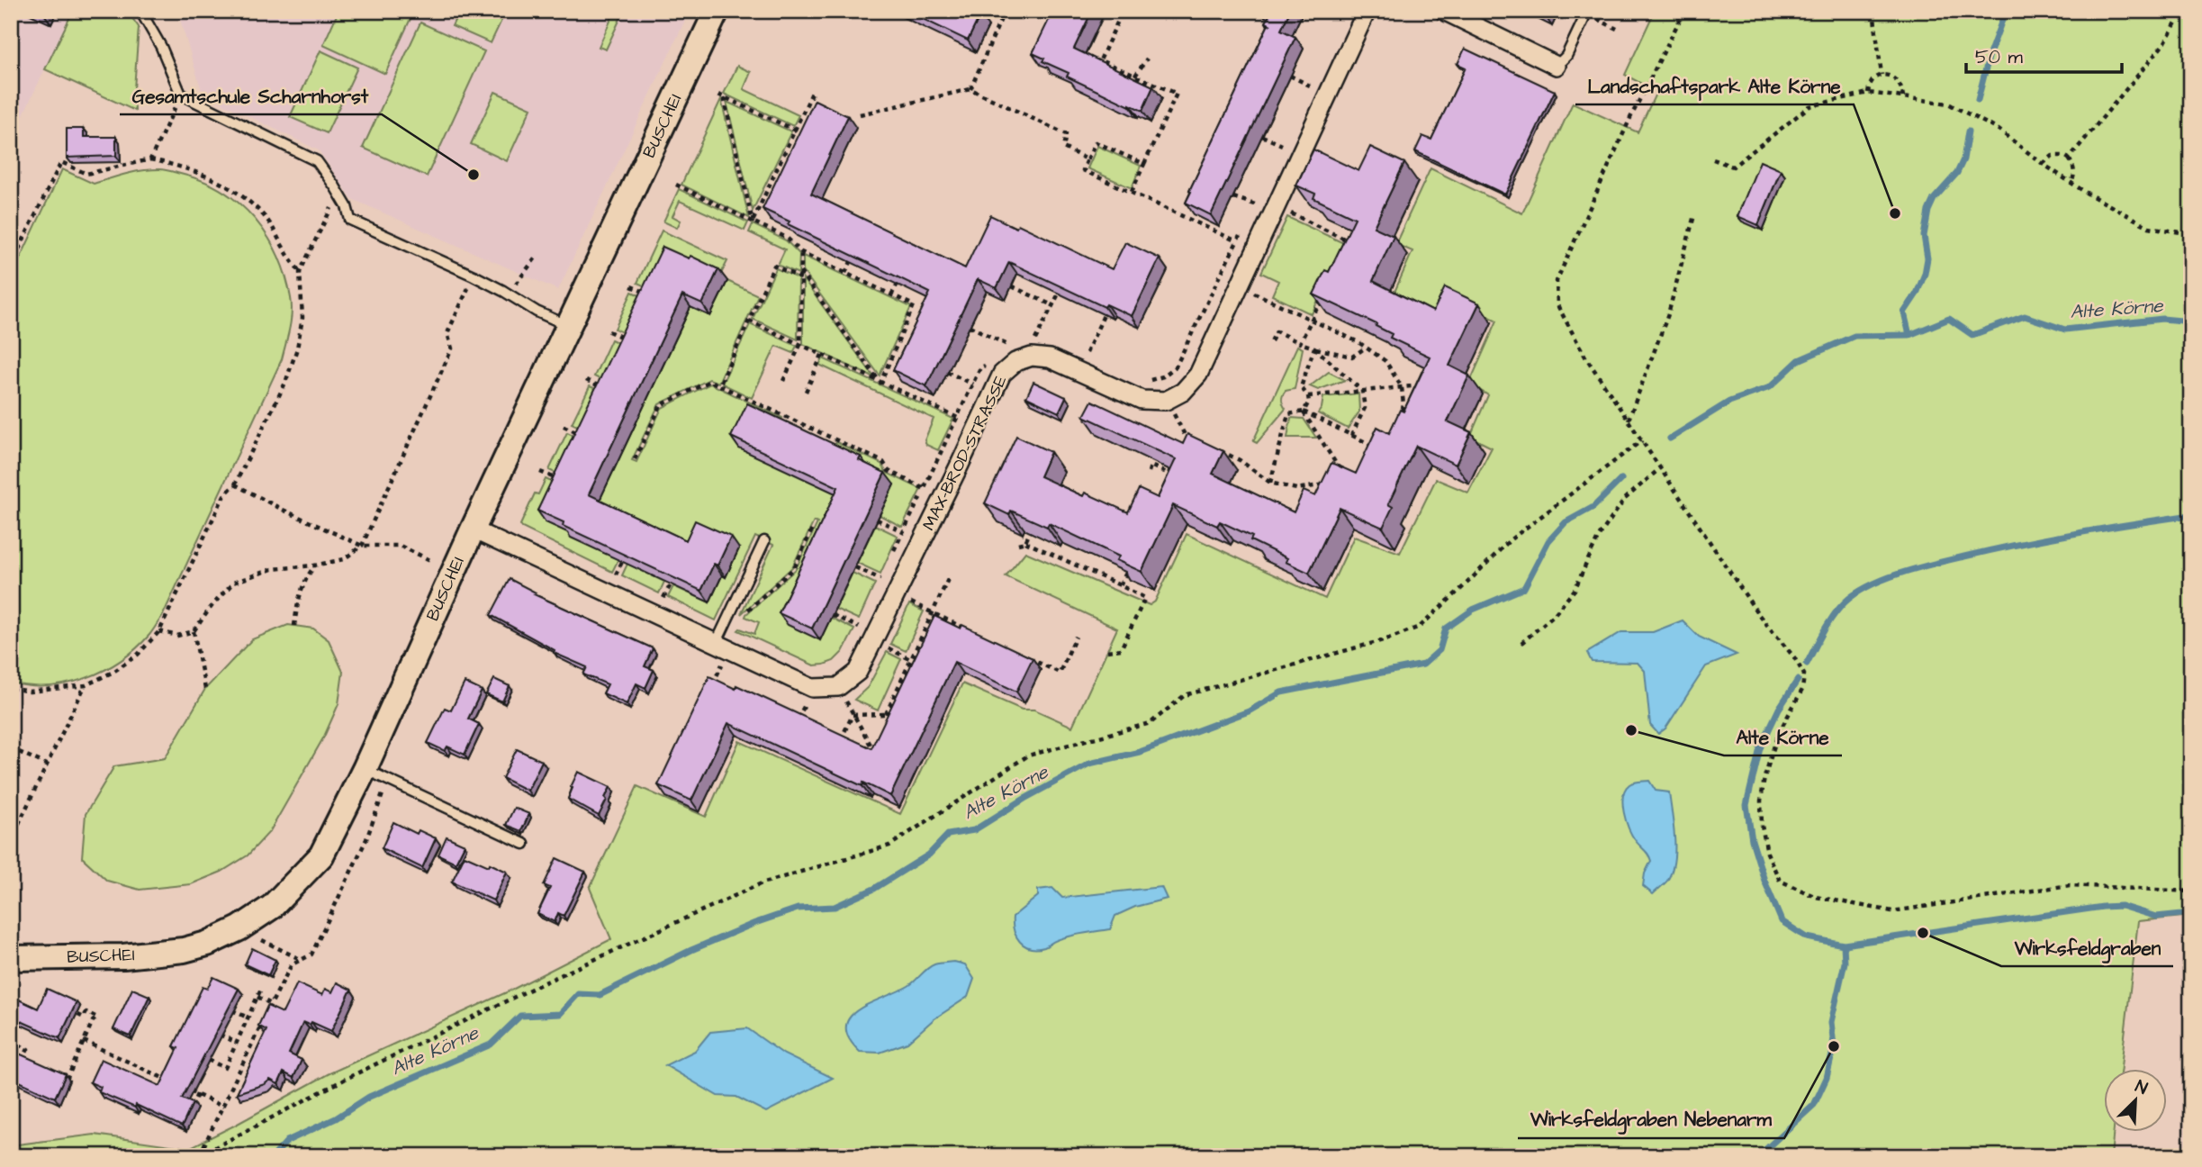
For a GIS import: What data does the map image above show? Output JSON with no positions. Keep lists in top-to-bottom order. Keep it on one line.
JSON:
{"streets":{"street":["BUSCHEI","MAX-BROD-STRASSE"]},"water":["Alte Körne"],"places":["Gesamtschule Scharnhorst","Landschaftspark Alte Körne","Alte Körne","Wirksfeldgraben","Wirksfeldgraben Nebenarm"],"scale_bar":"50 m","north":"top right"}
